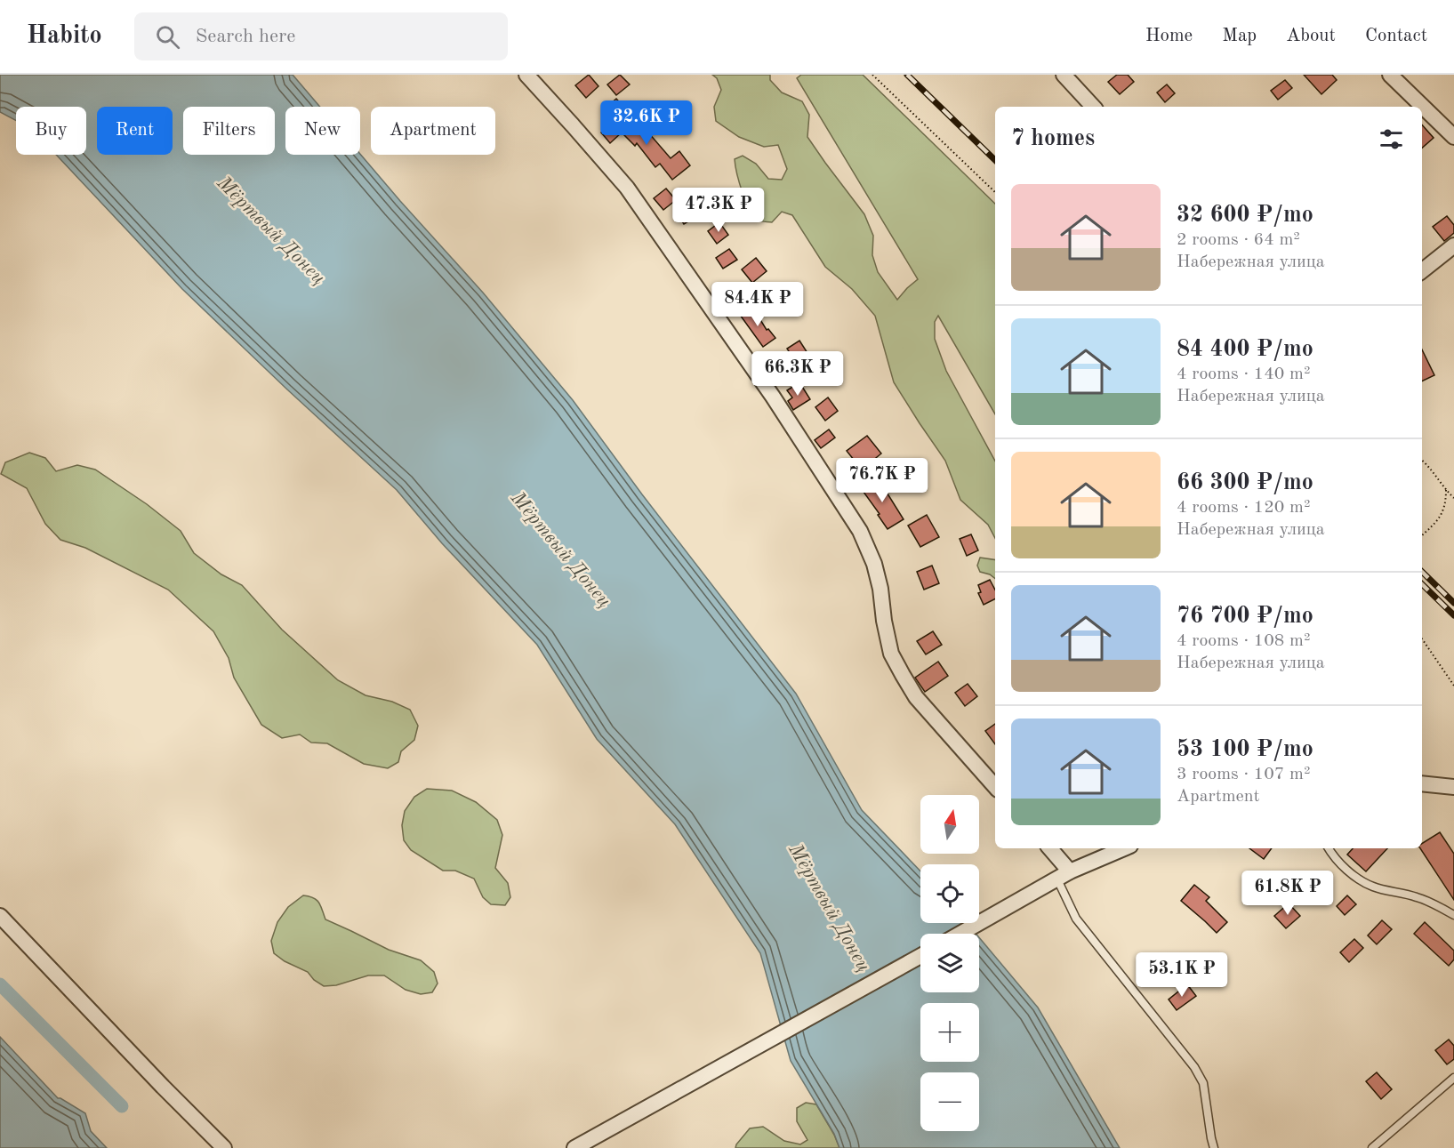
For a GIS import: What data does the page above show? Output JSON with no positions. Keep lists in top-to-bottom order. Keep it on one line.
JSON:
{"water":["Мёртвый Донец"],"north":"top","page":{"header":"Habito","search":"Search here","nav":["Home","Map","About","Contact"],"price":["32.6K ₽","47.3K ₽","84.4K ₽","66.3K ₽","76.7K ₽","61.8K ₽","53.1K ₽"],"chip":["Buy","Rent","Filters","New","Apartment"],"heading":"7 homes","list":[{"name":"32 600 ₽/mo","note":"2 rooms · 64 m² · Набережная улица"},{"name":"84 400 ₽/mo","note":"4 rooms · 140 m² · Набережная улица"},{"name":"66 300 ₽/mo","note":"4 rooms · 120 m² · Набережная улица"},{"name":"76 700 ₽/mo","note":"4 rooms · 108 m² · Набережная улица"},{"name":"53 100 ₽/mo","note":"3 rooms · 107 m² · Apartment"}],"map_buttons":["+","−"]}}
